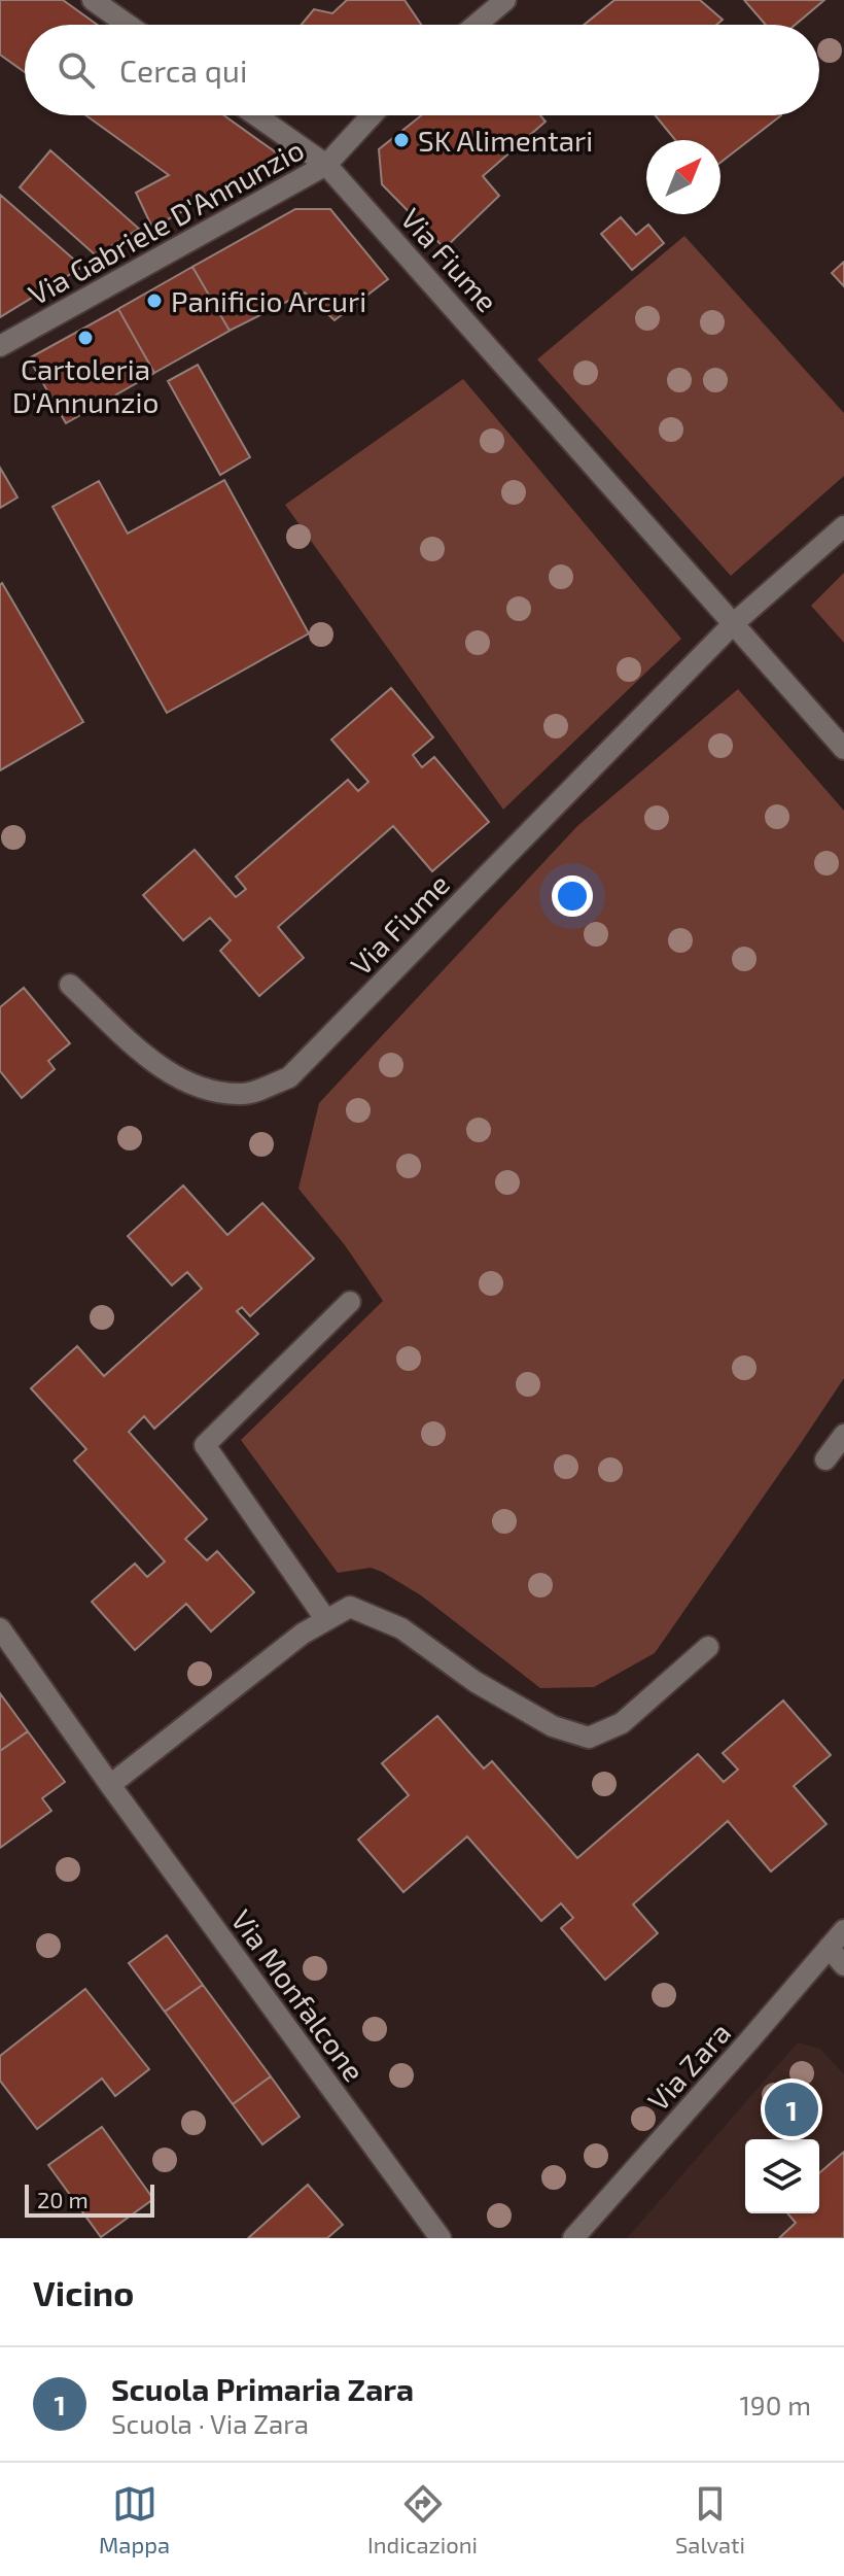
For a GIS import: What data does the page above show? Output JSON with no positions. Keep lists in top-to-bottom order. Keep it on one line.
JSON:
{"streets":{"street":["Via Gabriele D'Annunzio","Via Fiume","Via Monfalcone","Via Zara"]},"crossings":[["Via Gabriele D'Annunzio","Via Fiume"]],"places":["SK Alimentari","Panificio Arcuri","Cartoleria D'Annunzio"],"scale_bar":"20 m","north":"top right","page":{"search":"Cerca qui","pins":"1","scale":"20 m","heading":"Vicino","list":[{"mark":"1","name":"Scuola Primaria Zara","note":"Scuola · Via Zara","value":"190 m"}],"nav":["Mappa","Indicazioni","Salvati"]}}
